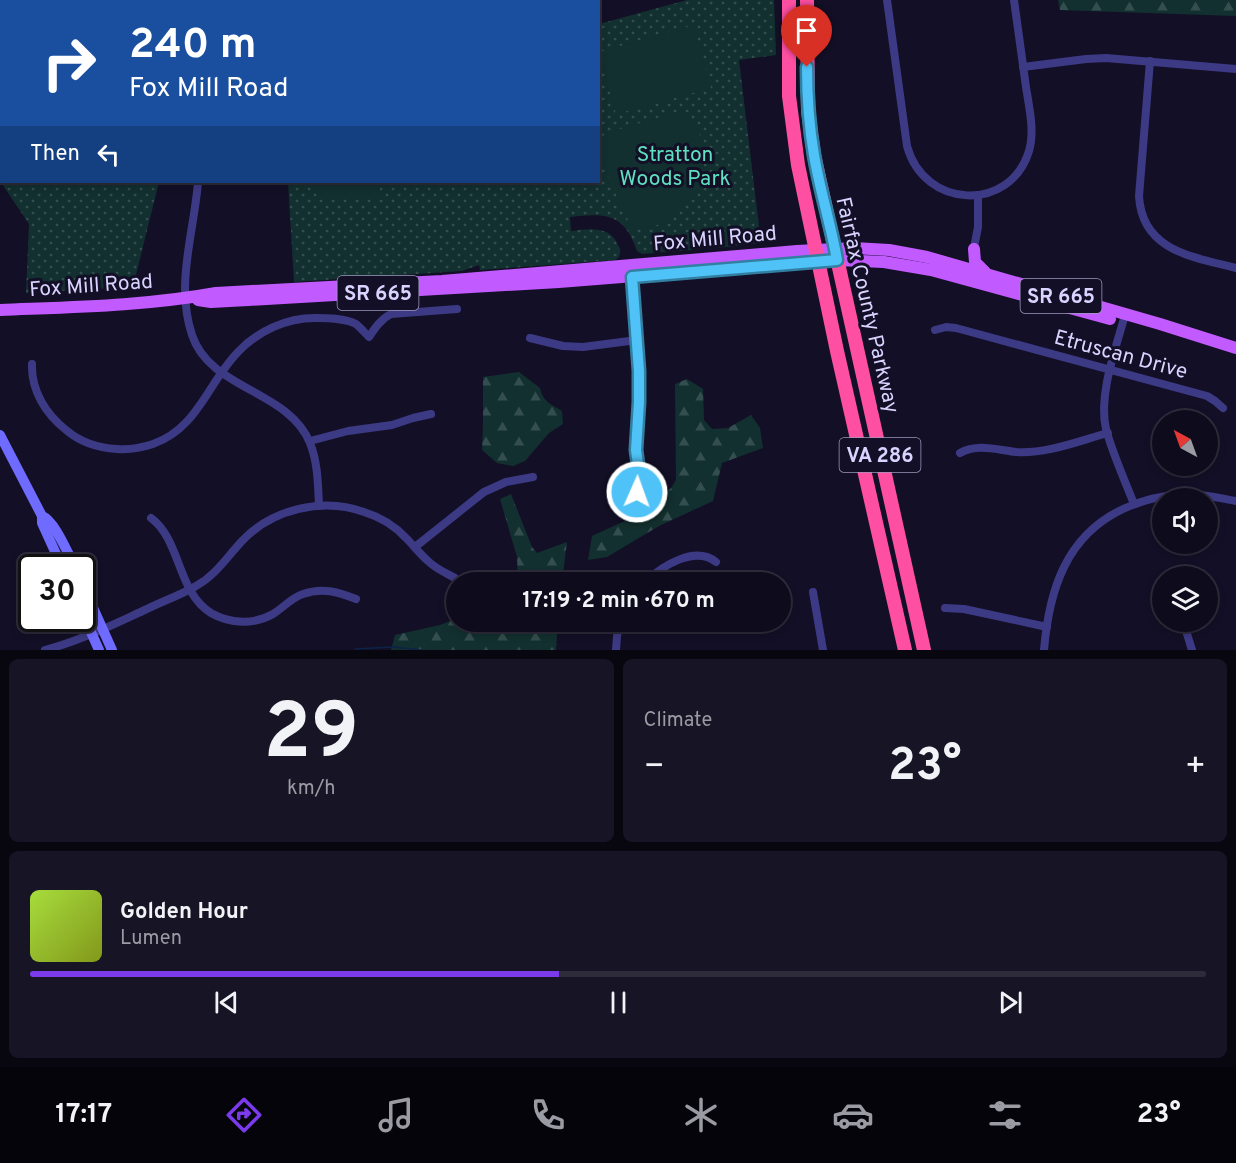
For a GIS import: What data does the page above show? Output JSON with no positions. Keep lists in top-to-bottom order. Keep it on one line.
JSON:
{"streets":{"highway":["Fairfax County Parkway","VA 286"],"main road":["Fox Mill Road","SR 665"],"street":["Etruscan Drive"]},"crossings":[["Fox Mill Road","Fairfax County Parkway"]],"parks":["Stratton Woods Park"],"north":"top left","page":{"turn":["240 m","Fox Mill Road"],"then":"Then","limit":"30","trip":"17:19 · 2 min · 670 m","tile":[["29","km/h"],"Climate"],"heat":["−","23°","+"],"song":["Golden Hour","Lumen"],"tabs":["17:17","23°"]}}
